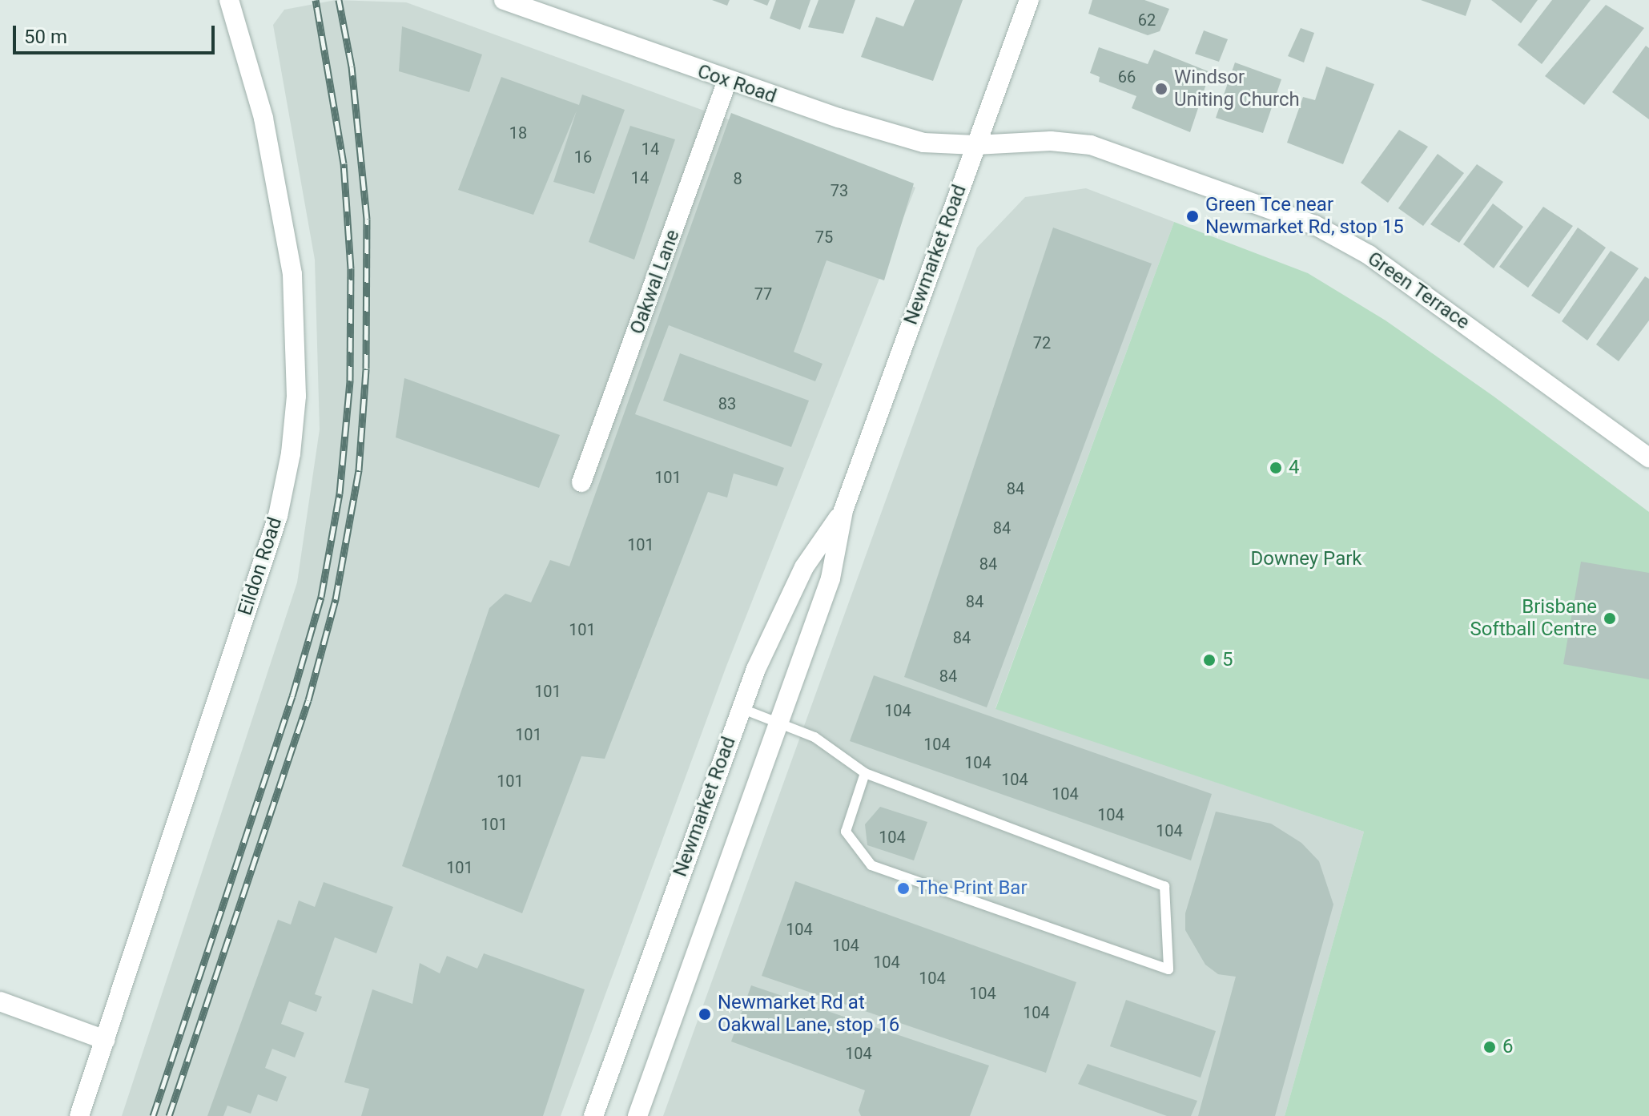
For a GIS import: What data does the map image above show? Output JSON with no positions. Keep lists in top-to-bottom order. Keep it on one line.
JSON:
{"streets":{"street":["Cox Road","Newmarket Road","Oakwal Lane","Green Terrace","Eildon Road"]},"crossings":[["Cox Road","Newmarket Road"],["Cox Road","Oakwal Lane"],["Cox Road","Green Terrace"],["Newmarket Road","Green Terrace"]],"parks":["Downey Park"],"places":["Windsor Uniting Church","Green Tce near Newmarket Rd, stop 15","4","Brisbane Softball Centre","5","The Print Bar","Newmarket Rd at Oakwal Lane, stop 16","6"],"house_numbers":["62","66","18","14","16","14","8","73","75","77","72","83","101","84","84","101","84","84","101","84","84","101","104","101","104","104","104","101","104","104","101","104","104","101","104","104","104","104","104","104","104"],"scale_bar":"50 m"}
